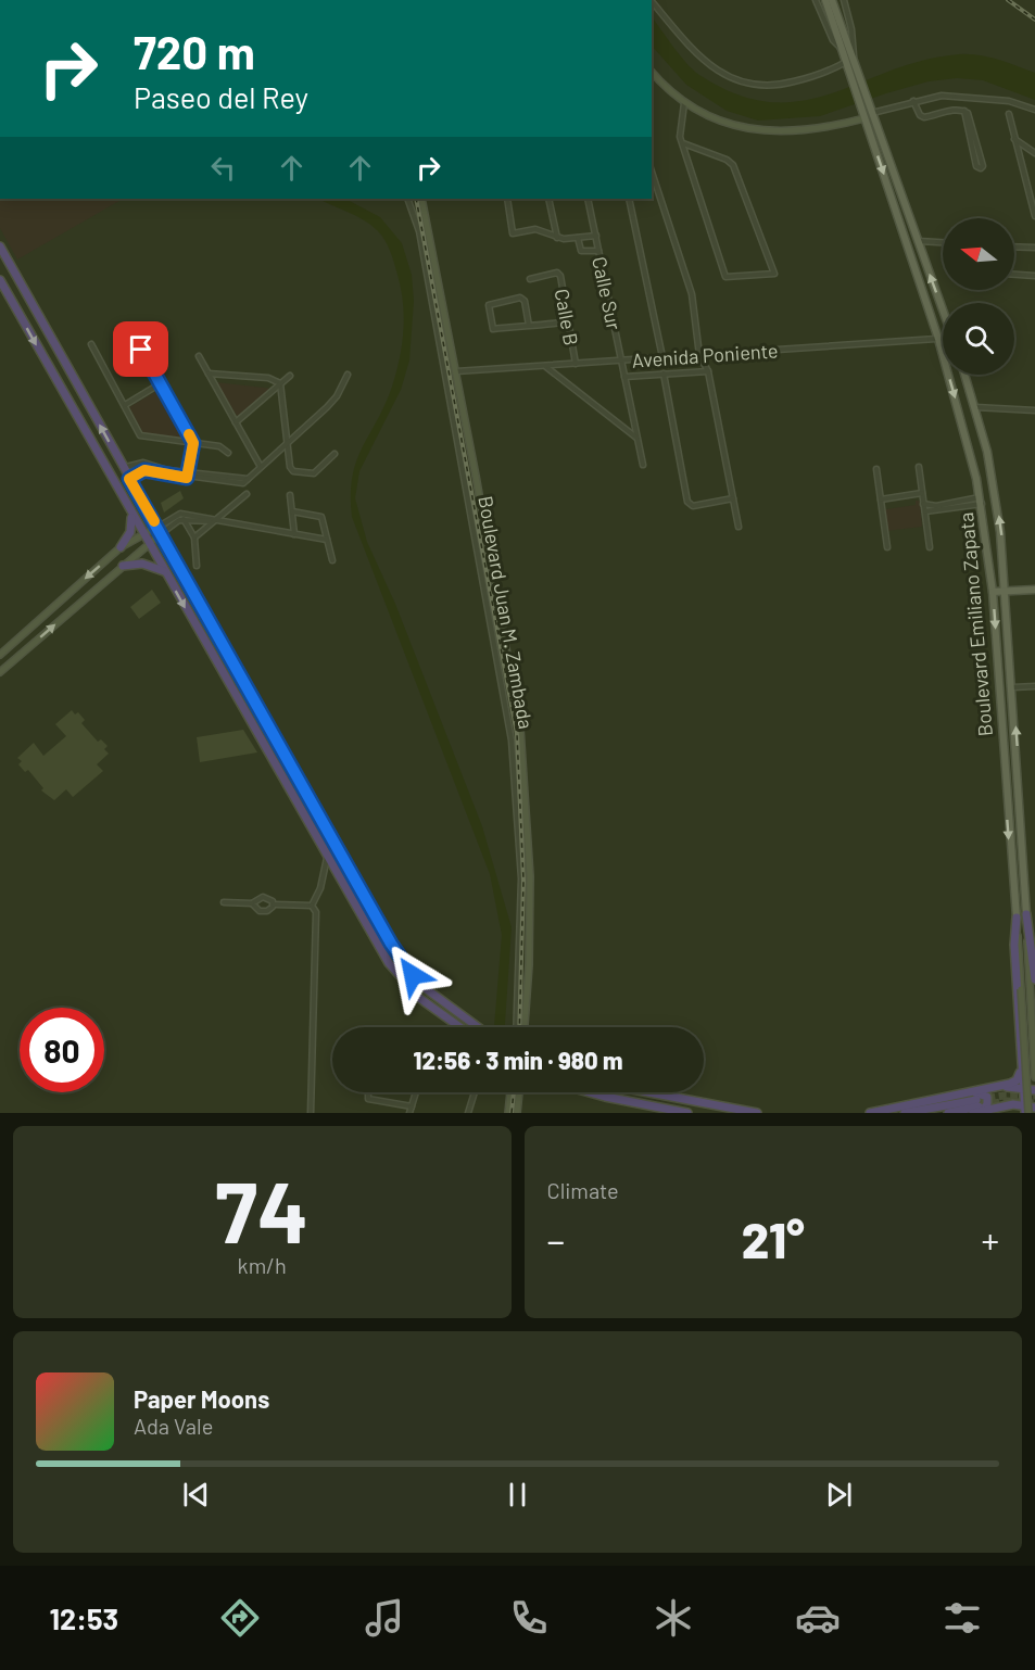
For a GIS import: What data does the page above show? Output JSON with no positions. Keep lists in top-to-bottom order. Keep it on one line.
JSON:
{"streets":{"main road":["Boulevard Emiliano Zapata"],"street":["Calle Sur","Calle B","Avenida Poniente","Boulevard Juan M. Zambada"]},"crossings":[["Calle Sur","Avenida Poniente"],["Calle B","Avenida Poniente"],["Avenida Poniente","Boulevard Juan M. Zambada"],["Avenida Poniente","Boulevard Emiliano Zapata"]],"north":"left","page":{"turn":["720 m","Paseo del Rey"],"limit":"80","trip":"12:56 · 3 min · 980 m","tile":[["74","km/h"],"Climate"],"heat":["−","21°","+"],"song":["Paper Moons","Ada Vale"],"tabs":"12:53"}}
